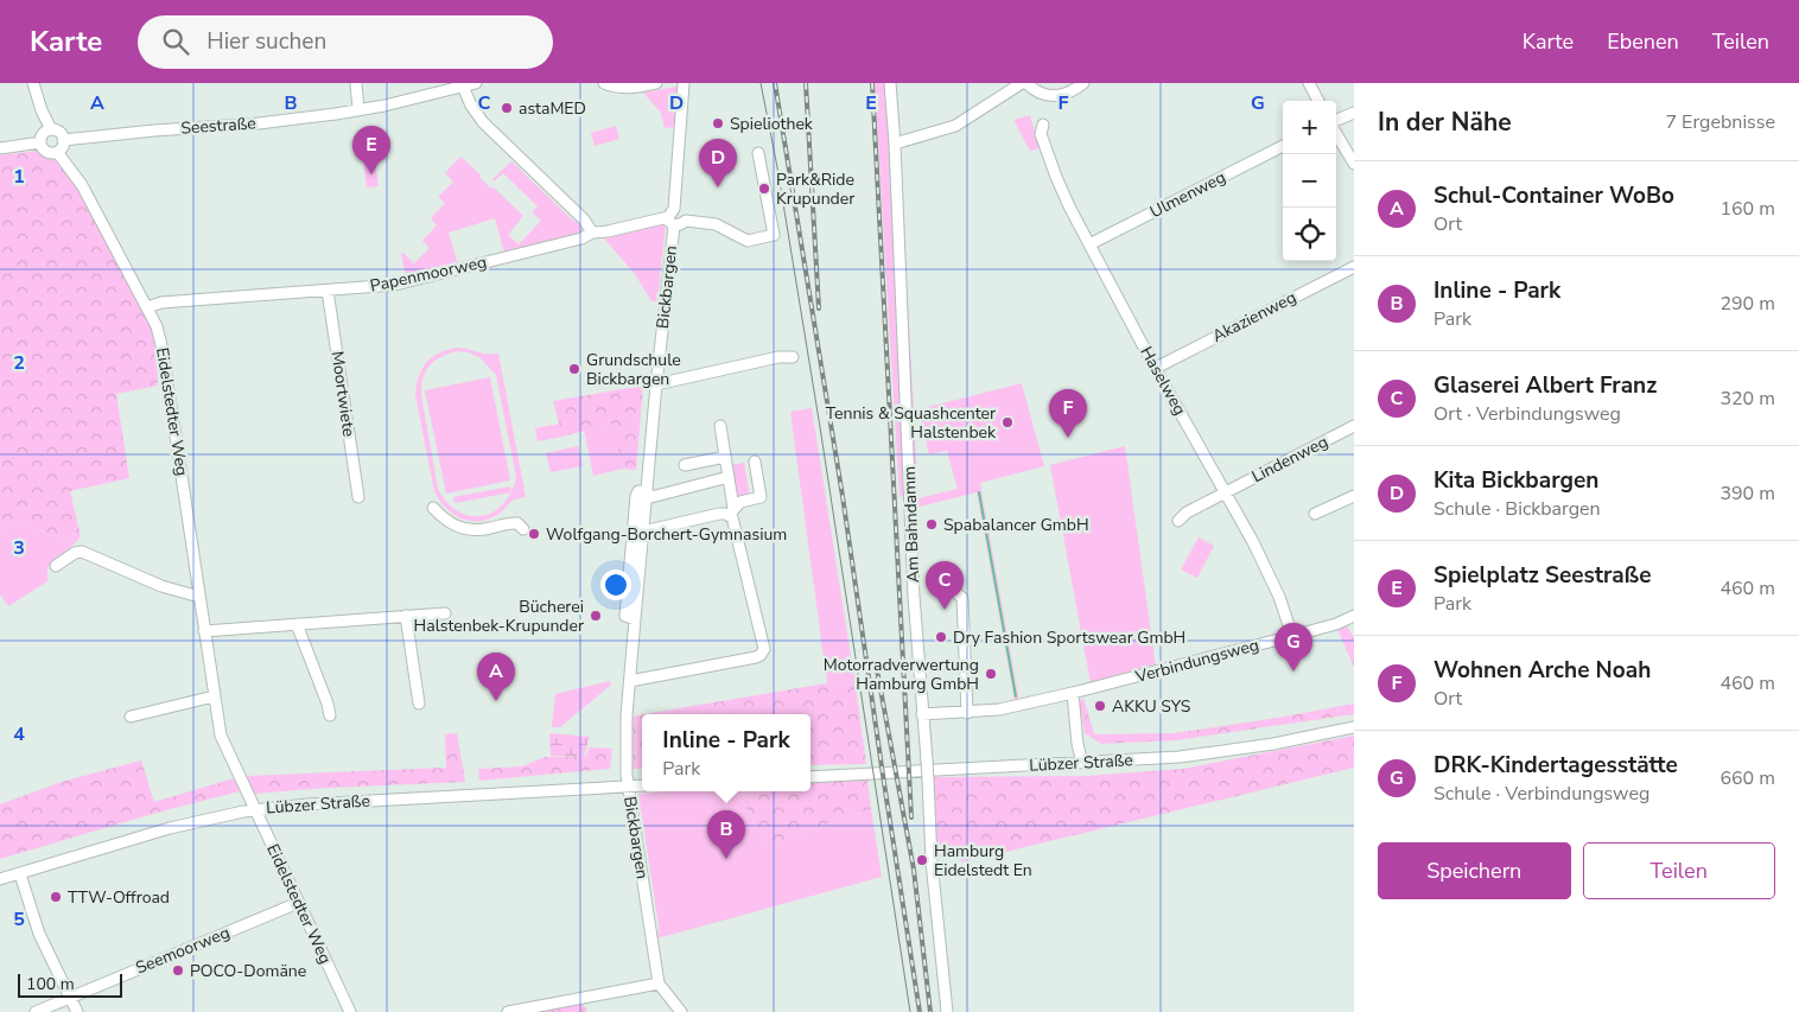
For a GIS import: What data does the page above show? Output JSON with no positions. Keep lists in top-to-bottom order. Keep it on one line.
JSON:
{"streets":{"street":["Seestraße","Ulmenweg","Papenmoorweg","Bickbargen","Akazienweg","Haselweg","Moortwiete","Eidelstedter Weg","Lindenweg","Am Bahndamm","Verbindungsweg","Lübzer Straße","Seemoorweg"]},"crossings":[["Seestraße","Eidelstedter Weg"],["Ulmenweg","Haselweg"],["Papenmoorweg","Bickbargen"],["Papenmoorweg","Moortwiete"],["Papenmoorweg","Eidelstedter Weg"],["Bickbargen","Lübzer Straße"],["Akazienweg","Haselweg"],["Haselweg","Lindenweg"],["Haselweg","Verbindungsweg"],["Eidelstedter Weg","Lübzer Straße"],["Eidelstedter Weg","Seemoorweg"],["Am Bahndamm","Verbindungsweg"]],"places":["astaMED","Spieliothek","Park&Ride Krupunder","Grundschule Bickbargen","Tennis & Squashcenter Halstenbek","Spabalancer GmbH","Wolfgang-Borchert-Gymnasium","Bücherei Halstenbek-Krupunder","Dry Fashion Sportswear GmbH","Motorradverwertung Hamburg GmbH","AKKU SYS","Hamburg Eidelstedt En","TTW-Offroad","POCO-Domäne"],"scale_bar":"100 m","page":{"header":"Karte","search":"Hier suchen","nav":["Karte","Ebenen","Teilen"],"heading":["In der Nähe","7 Ergebnisse"],"map_buttons":["+","−"],"pins":["E","D","F","C","G","A","B"],"list":[{"mark":"A","name":"Schul-Container WoBo","note":"Ort","value":"160 m"},{"mark":"B","name":"Inline - Park","note":"Park","value":"290 m"},{"mark":"C","name":"Glaserei Albert Franz","note":"Ort · Verbindungsweg","value":"320 m"},{"mark":"D","name":"Kita Bickbargen","note":"Schule · Bickbargen","value":"390 m"},{"mark":"E","name":"Spielplatz Seestraße","note":"Park","value":"460 m"},{"mark":"F","name":"Wohnen Arche Noah","note":"Ort","value":"460 m"},{"mark":"G","name":"DRK-Kindertagesstätte","note":"Schule · Verbindungsweg","value":"660 m"}],"popup":["Inline - Park","Park"],"buttons":["Speichern","Teilen"],"scale":"100 m"},"grid":{"columns":["A","B","C","D","E","F","G"],"rows":["1","2","3","4","5"]}}
